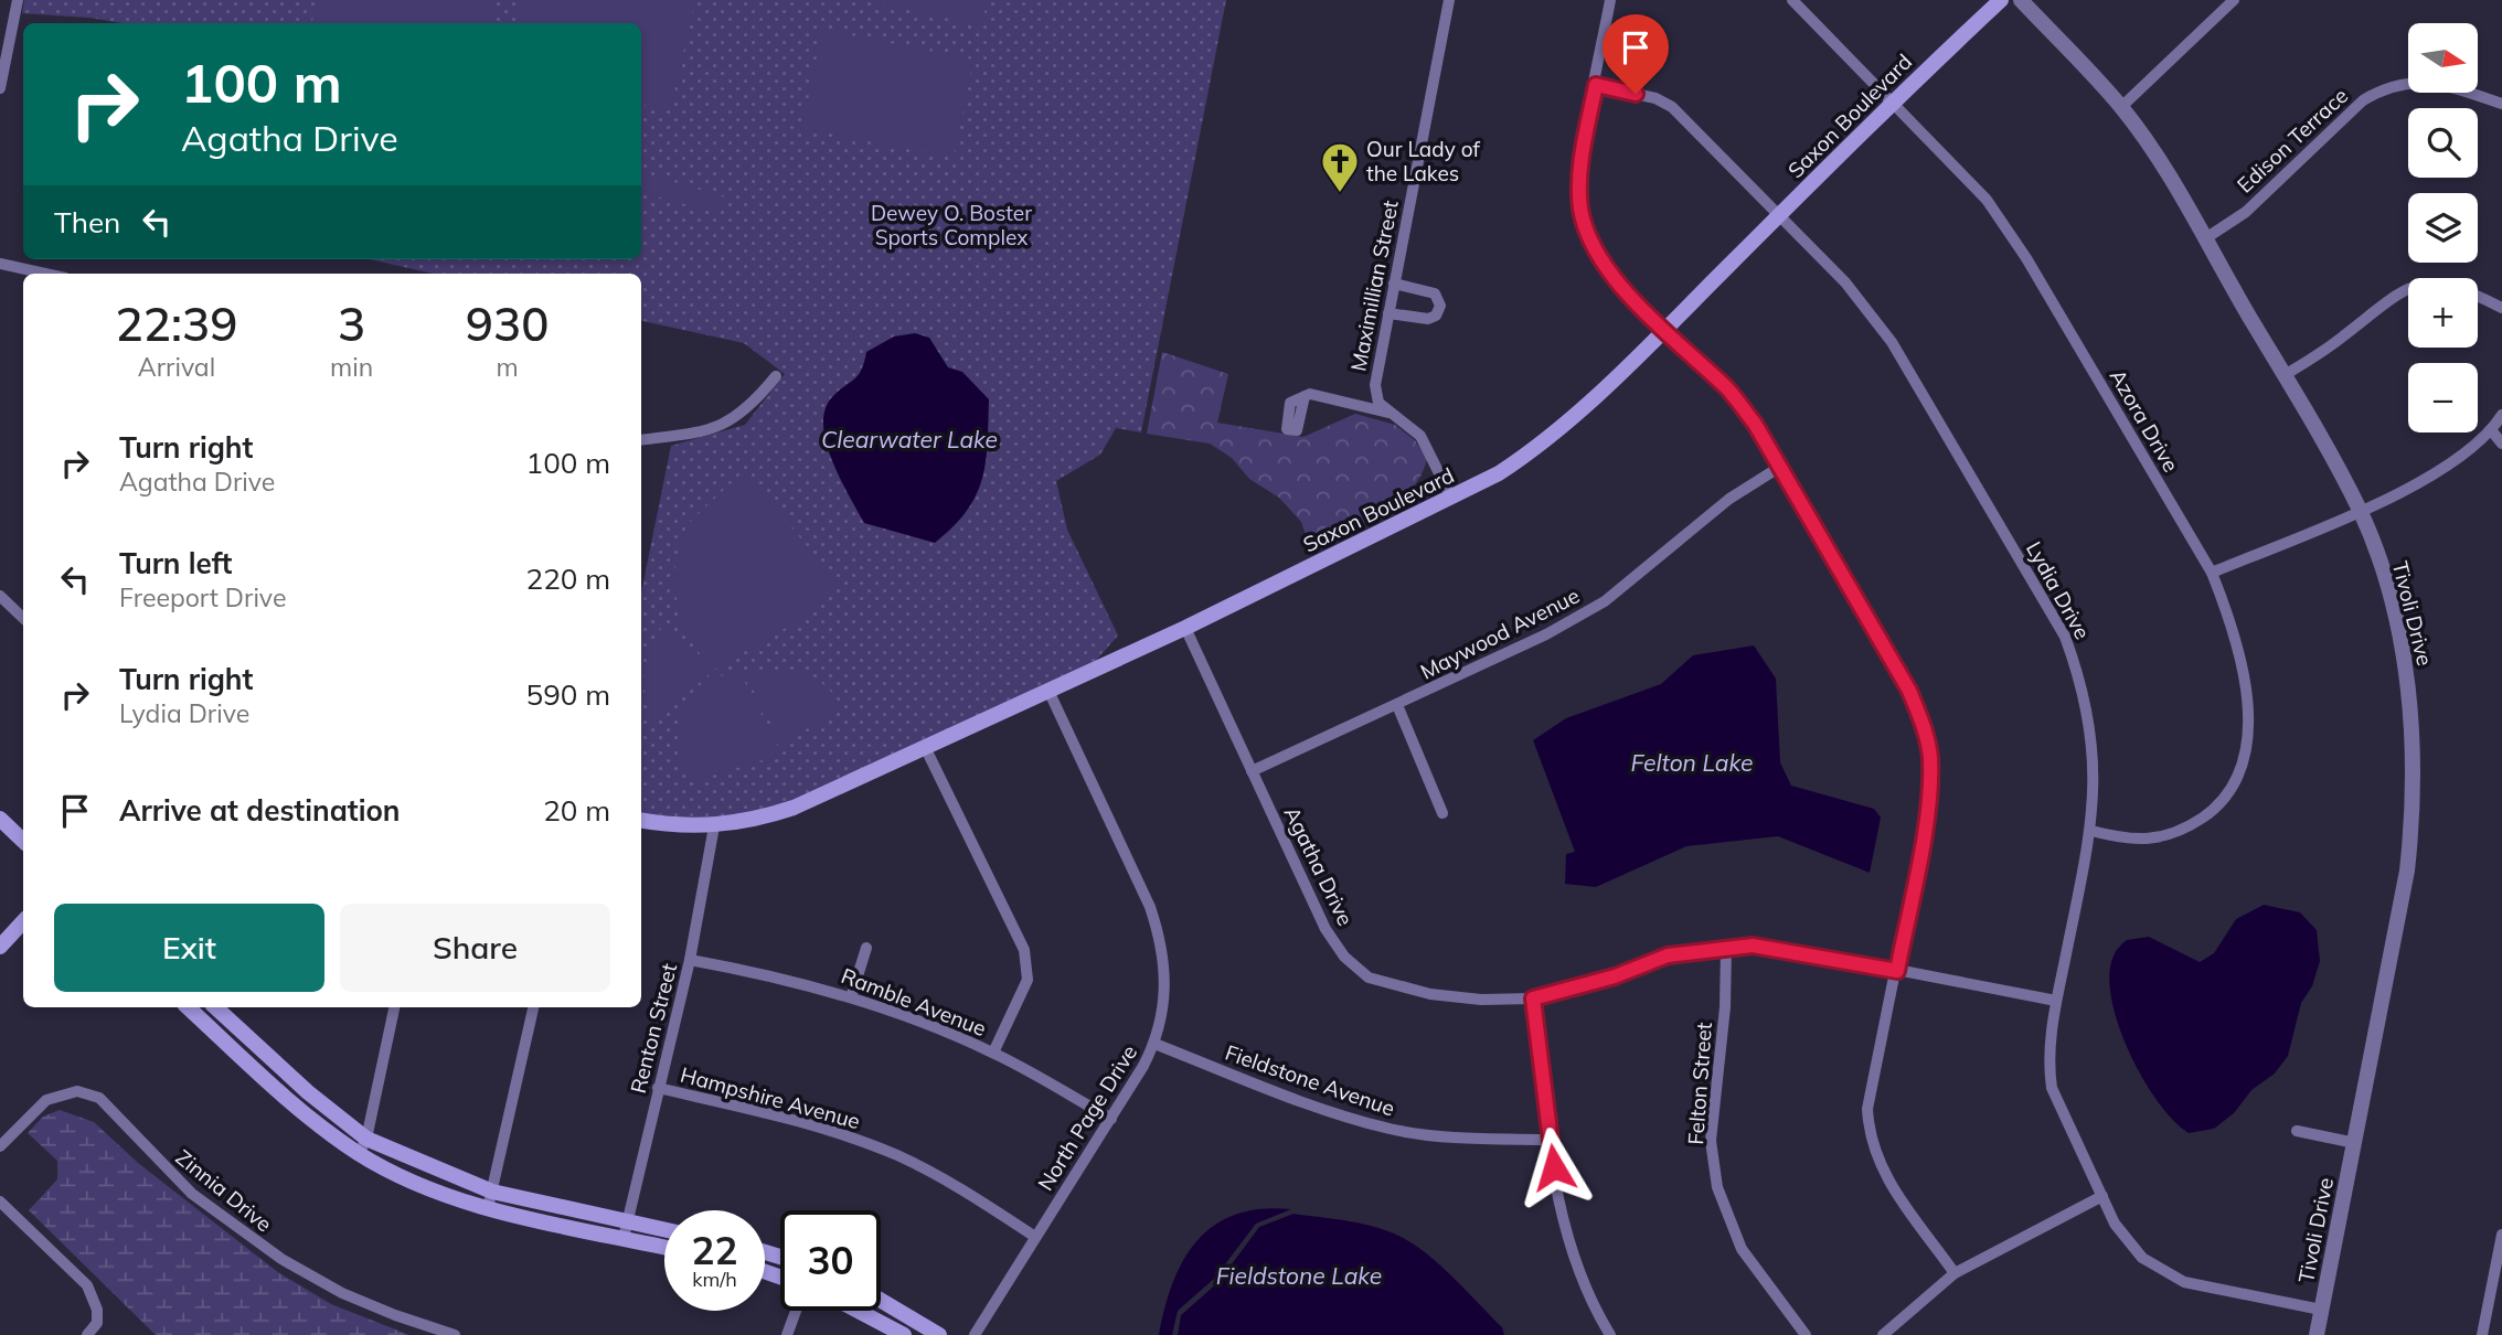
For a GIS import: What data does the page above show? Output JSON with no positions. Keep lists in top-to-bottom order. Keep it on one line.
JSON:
{"streets":{"main road":["Saxon Boulevard"],"street":["Edison Terrace","Maximillian Street","Azora Drive","Lydia Drive","Tivoli Drive","Maywood Avenue","Agatha Drive","Ramble Avenue","Renton Street","Fieldstone Avenue","Felton Street","Hampshire Avenue","North Page Drive","Zinnia Drive"]},"crossings":[["Saxon Boulevard","Azora Drive"],["Saxon Boulevard","Lydia Drive"],["Saxon Boulevard","Agatha Drive"],["Saxon Boulevard","Renton Street"],["Saxon Boulevard","North Page Drive"],["Edison Terrace","Tivoli Drive"],["Azora Drive","Lydia Drive"],["Lydia Drive","Tivoli Drive"],["Lydia Drive","Agatha Drive"],["Maywood Avenue","Agatha Drive"],["Agatha Drive","Felton Street"],["Ramble Avenue","Renton Street"],["Ramble Avenue","North Page Drive"],["Renton Street","Hampshire Avenue"],["Fieldstone Avenue","North Page Drive"],["Hampshire Avenue","North Page Drive"]],"water":["Clearwater Lake","Felton Lake","Fieldstone Lake"],"parks":["Dewey O. Boster Sports Complex"],"places":{"church":["Our Lady of the Lakes"]},"north":"right","page":{"map_buttons":["+","−"],"turn":["100 m","Agatha Drive"],"then":"Then","eta":["22:39","Arrival","3","min","930","m"],"list":[{"name":"Turn right","note":"Agatha Drive","value":"100 m"},{"name":"Turn left","note":"Freeport Drive","value":"220 m"},{"name":"Turn right","note":"Lydia Drive","value":"590 m"},{"name":"Arrive at destination","value":"20 m"}],"buttons":["Exit","Share"],"speed":"22 km/h","limit":"30"}}
